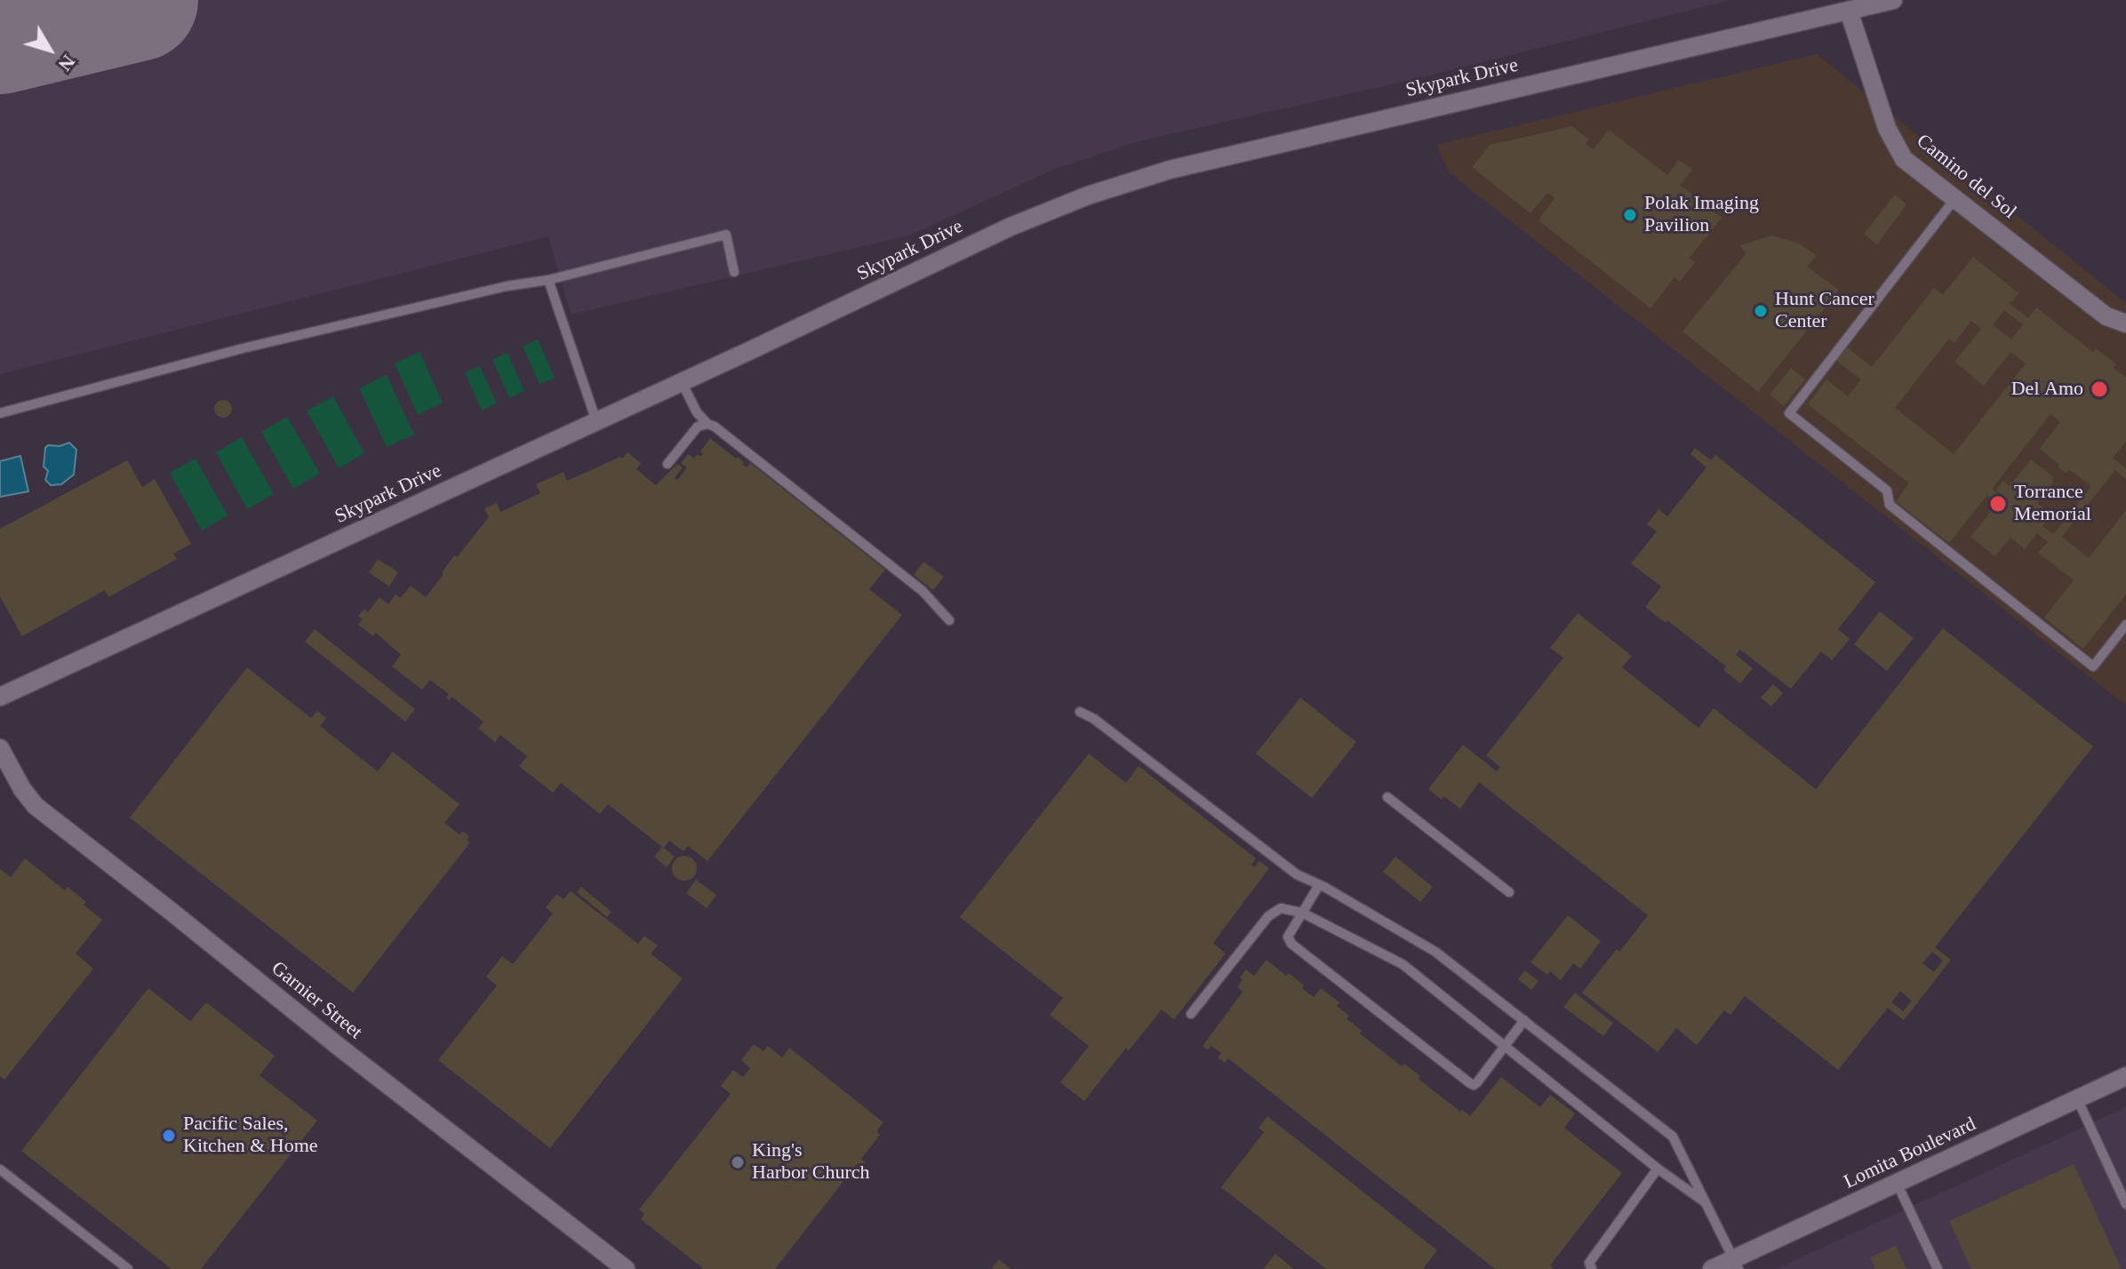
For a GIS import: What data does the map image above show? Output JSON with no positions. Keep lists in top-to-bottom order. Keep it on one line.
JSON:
{"streets":{"main road":["Skypark Drive","Camino del Sol","Garnier Street","Lomita Boulevard"]},"crossings":[["Skypark Drive","Camino del Sol"]],"places":["Polak Imaging Pavilion","Hunt Cancer Center","Del Amo","Torrance Memorial","Pacific Sales, Kitchen & Home","King's Harbor Church"],"north":"bottom right"}
